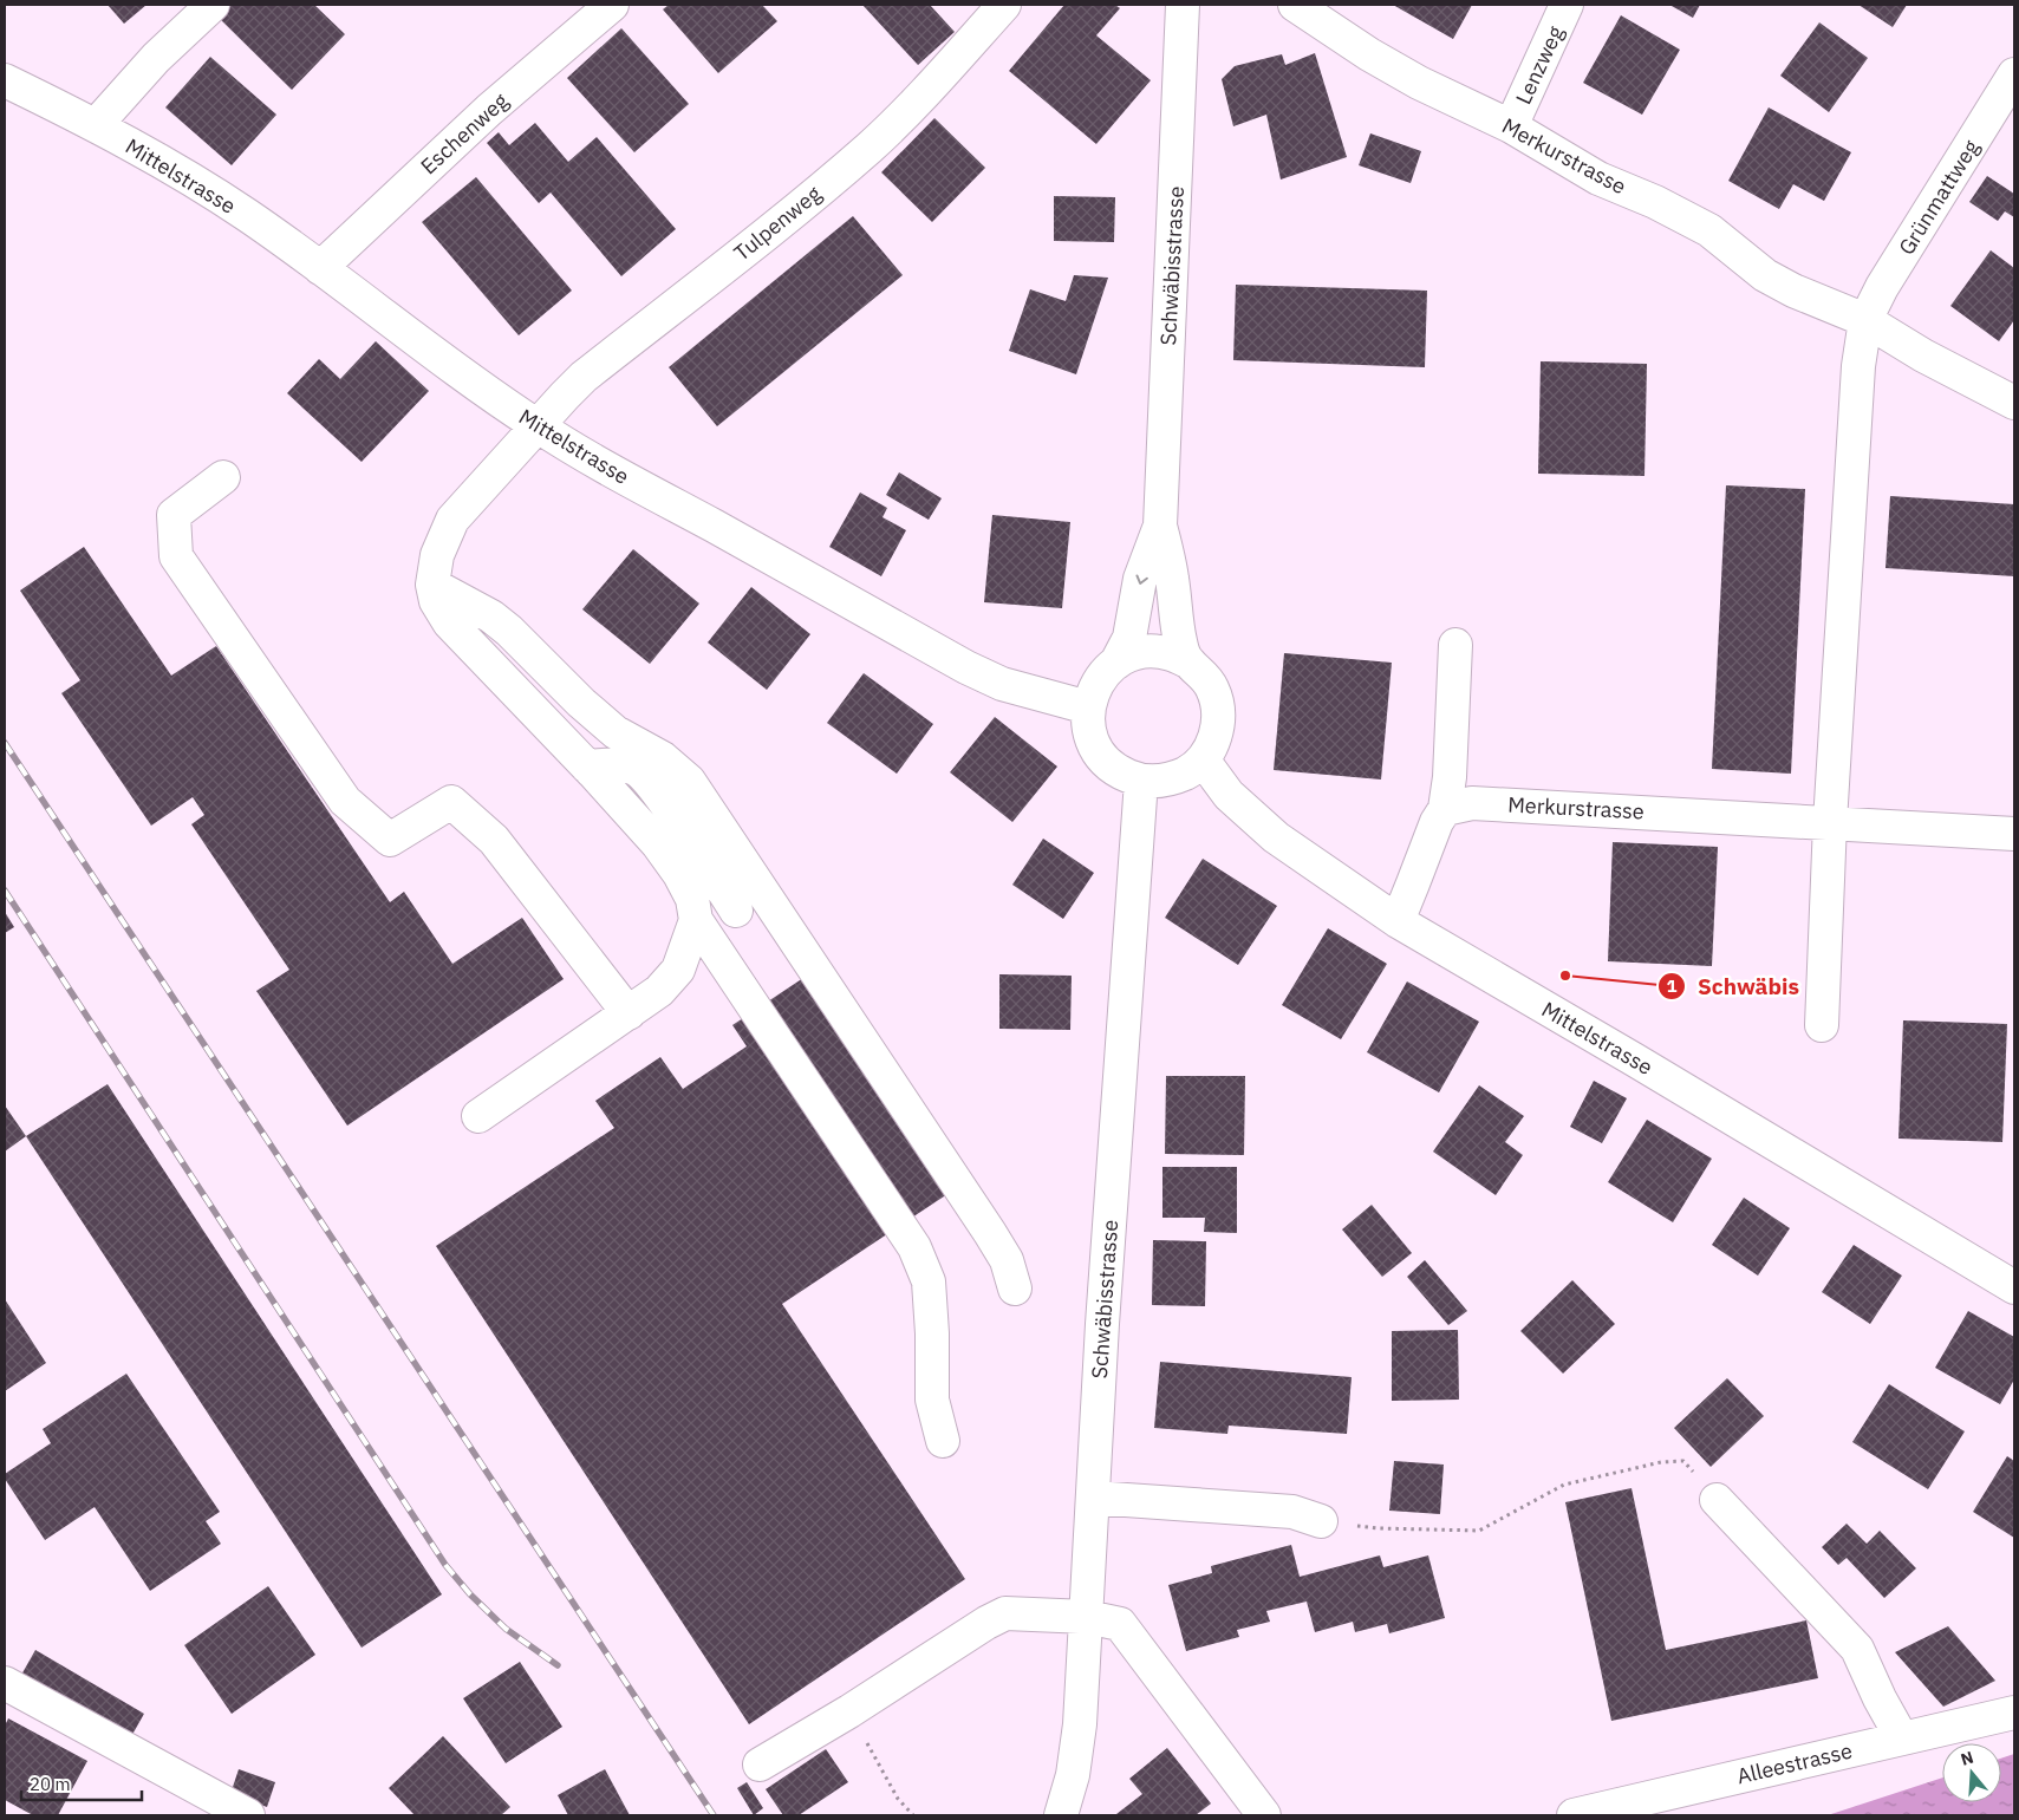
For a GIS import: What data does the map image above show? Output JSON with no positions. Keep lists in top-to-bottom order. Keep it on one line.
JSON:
{"streets":{"street":["Lenzweg","Eschenweg","Merkurstrasse","Mittelstrasse","Grünmattweg","Tulpenweg","Schwäbisstrasse","Alleestrasse"]},"crossings":[["Lenzweg","Merkurstrasse"],["Eschenweg","Mittelstrasse"],["Merkurstrasse","Grünmattweg"],["Mittelstrasse","Tulpenweg"],["Mittelstrasse","Schwäbisstrasse"]],"places":["Schwäbis"],"scale_bar":"20 m","north":"top"}
